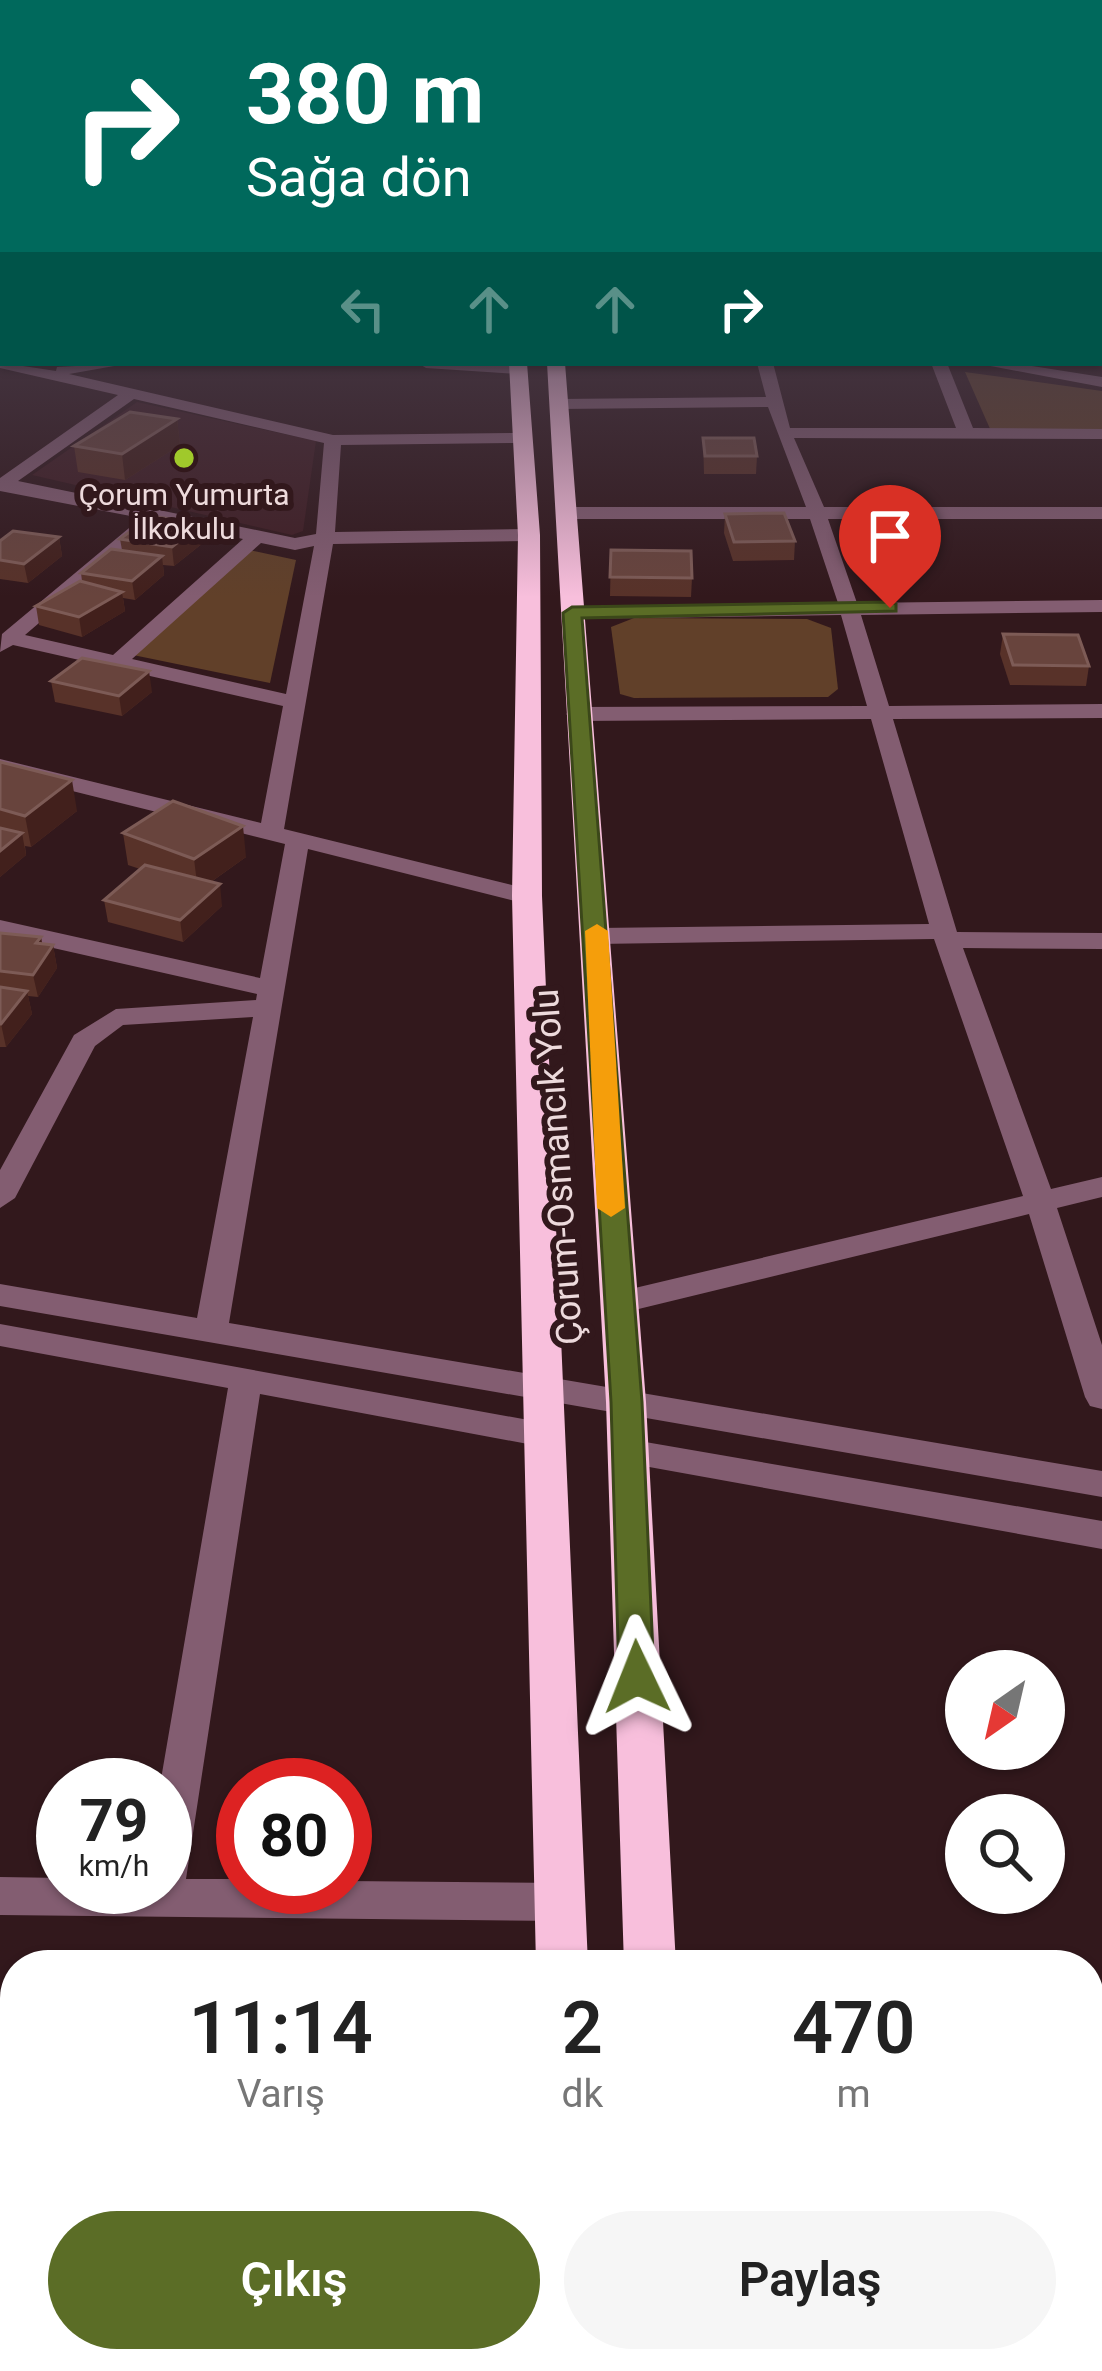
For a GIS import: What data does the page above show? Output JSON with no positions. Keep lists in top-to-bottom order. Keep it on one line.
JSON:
{"streets":{"highway":["Çorum-Osmancık Yolu"]},"places":["Çorum Yumurta İlkokulu"],"north":"bottom left","page":{"turn":["380 m","Sağa dön"],"speed":"79 km/h","limit":"80","eta":["11:14","Varış","2","dk","470","m"],"buttons":["Çıkış","Paylaş"]}}
